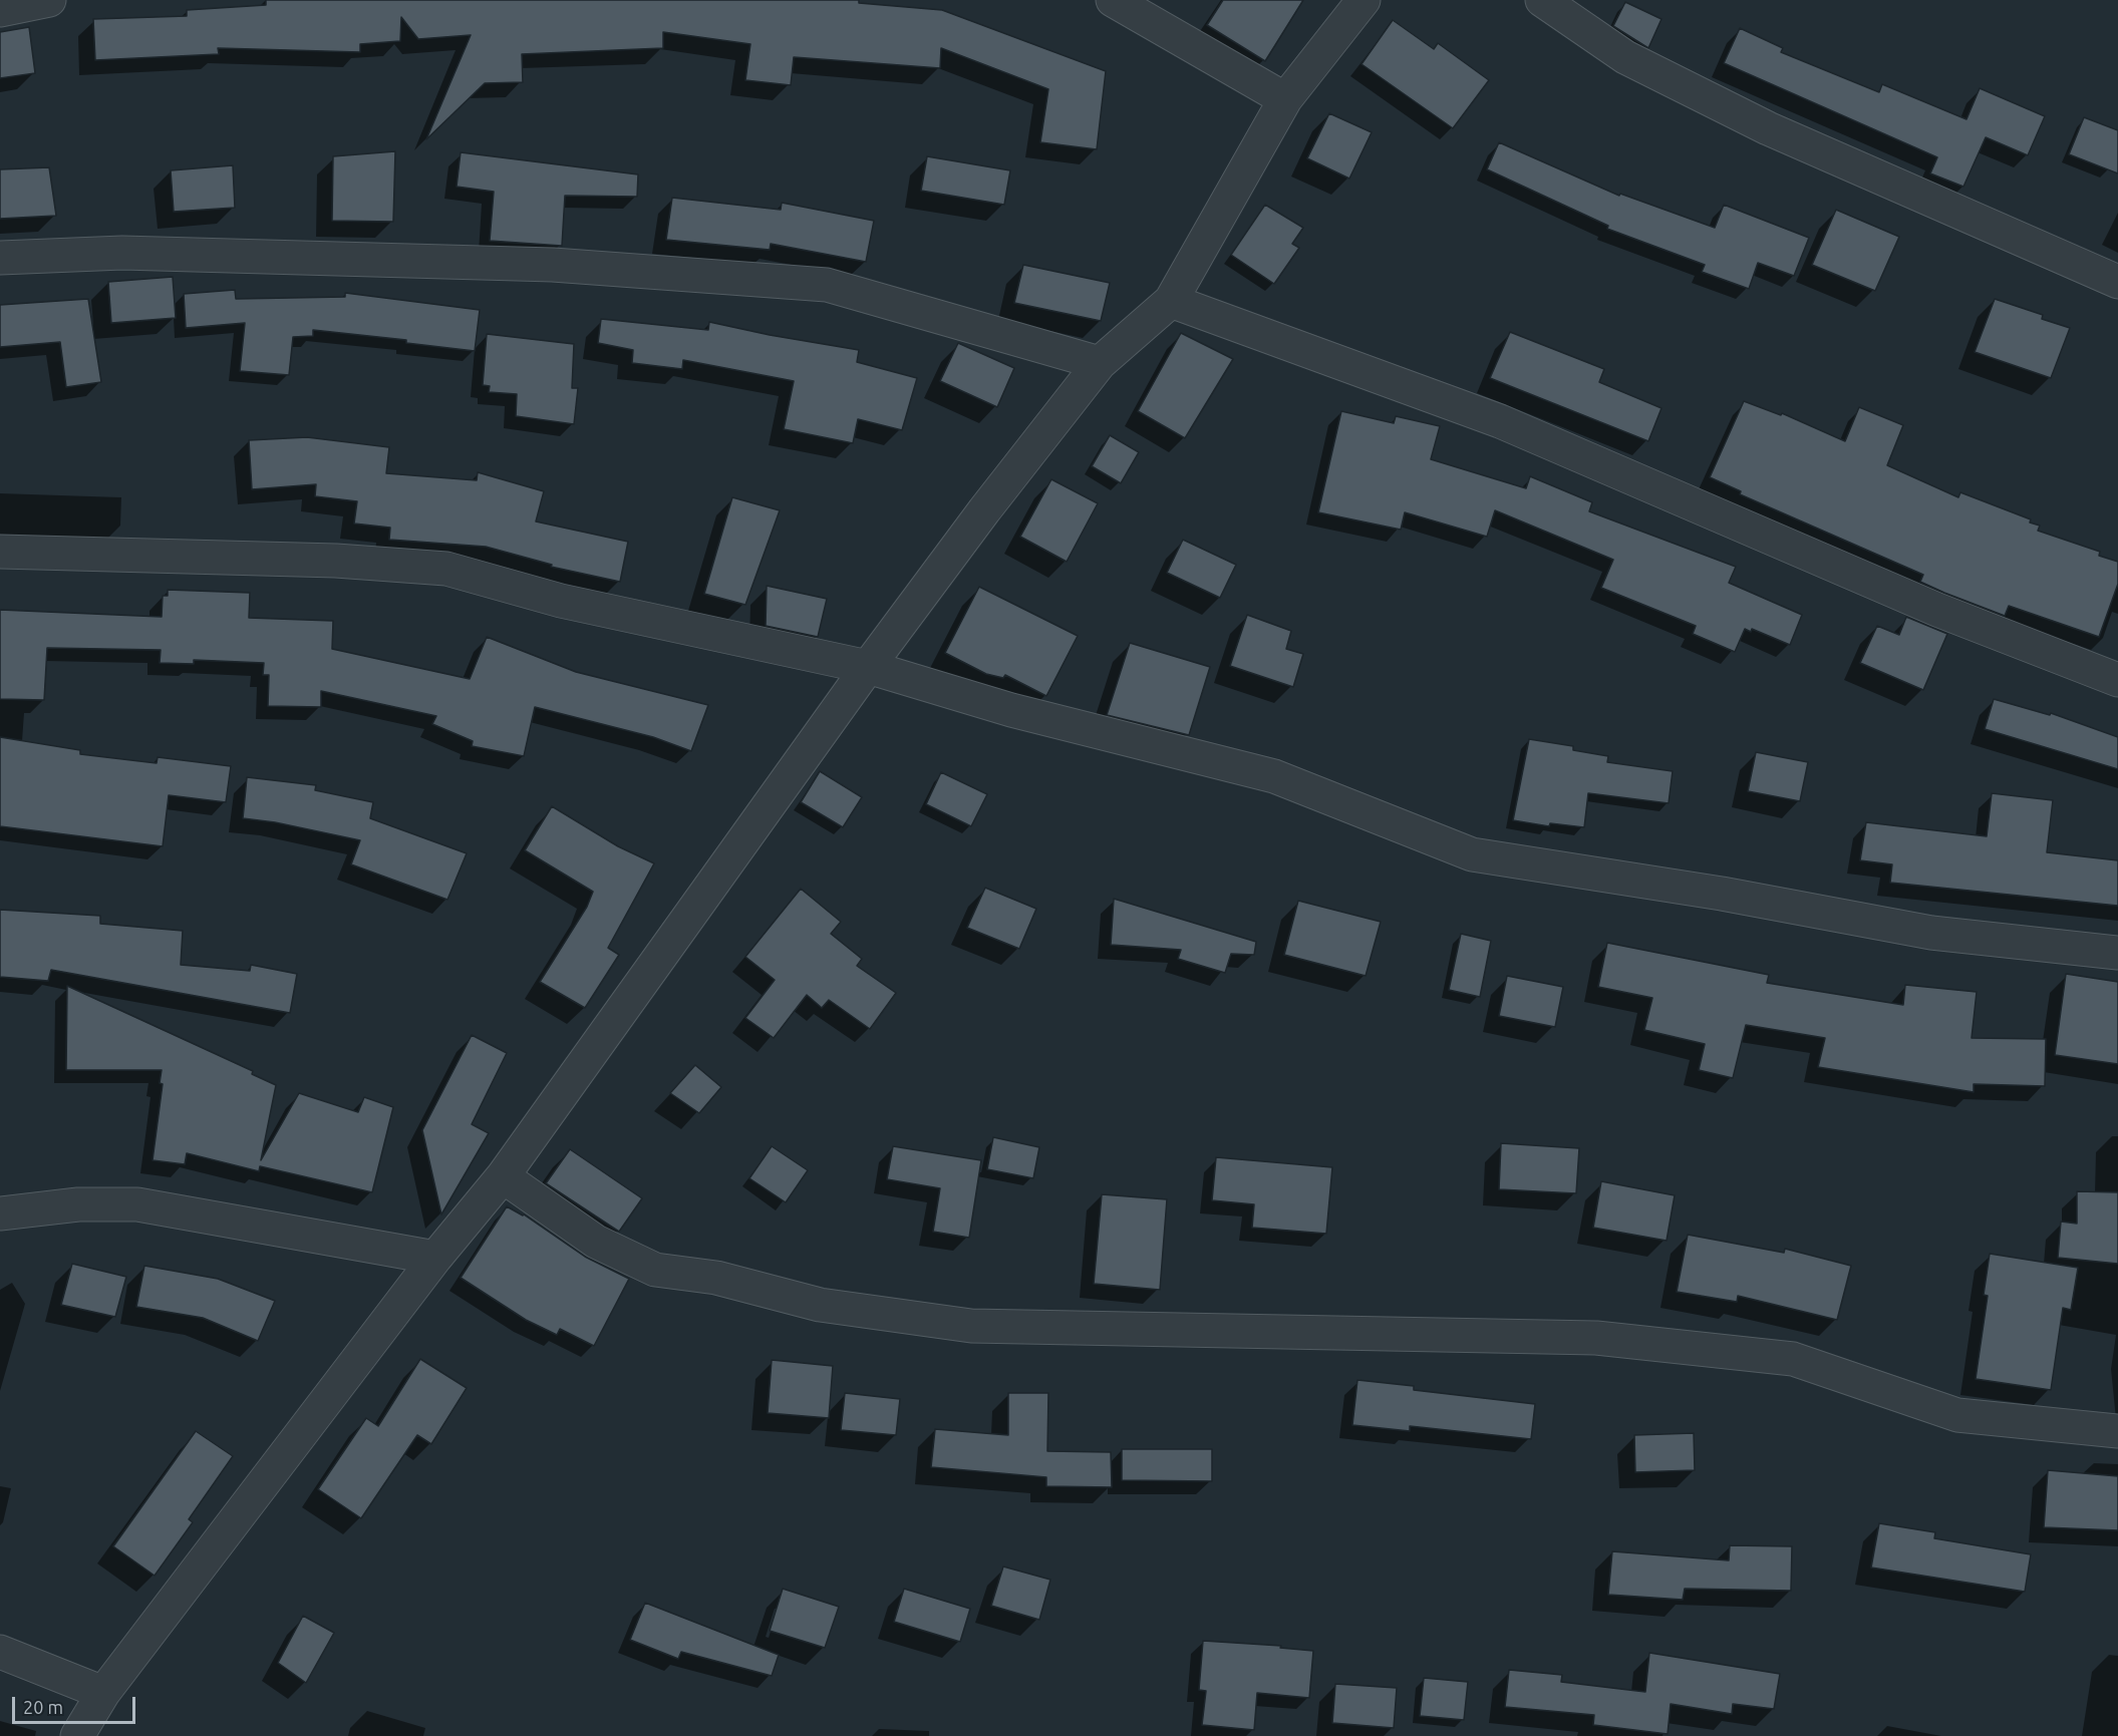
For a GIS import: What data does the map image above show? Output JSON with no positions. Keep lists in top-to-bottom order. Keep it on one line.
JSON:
{"scale_bar":"20 m"}
